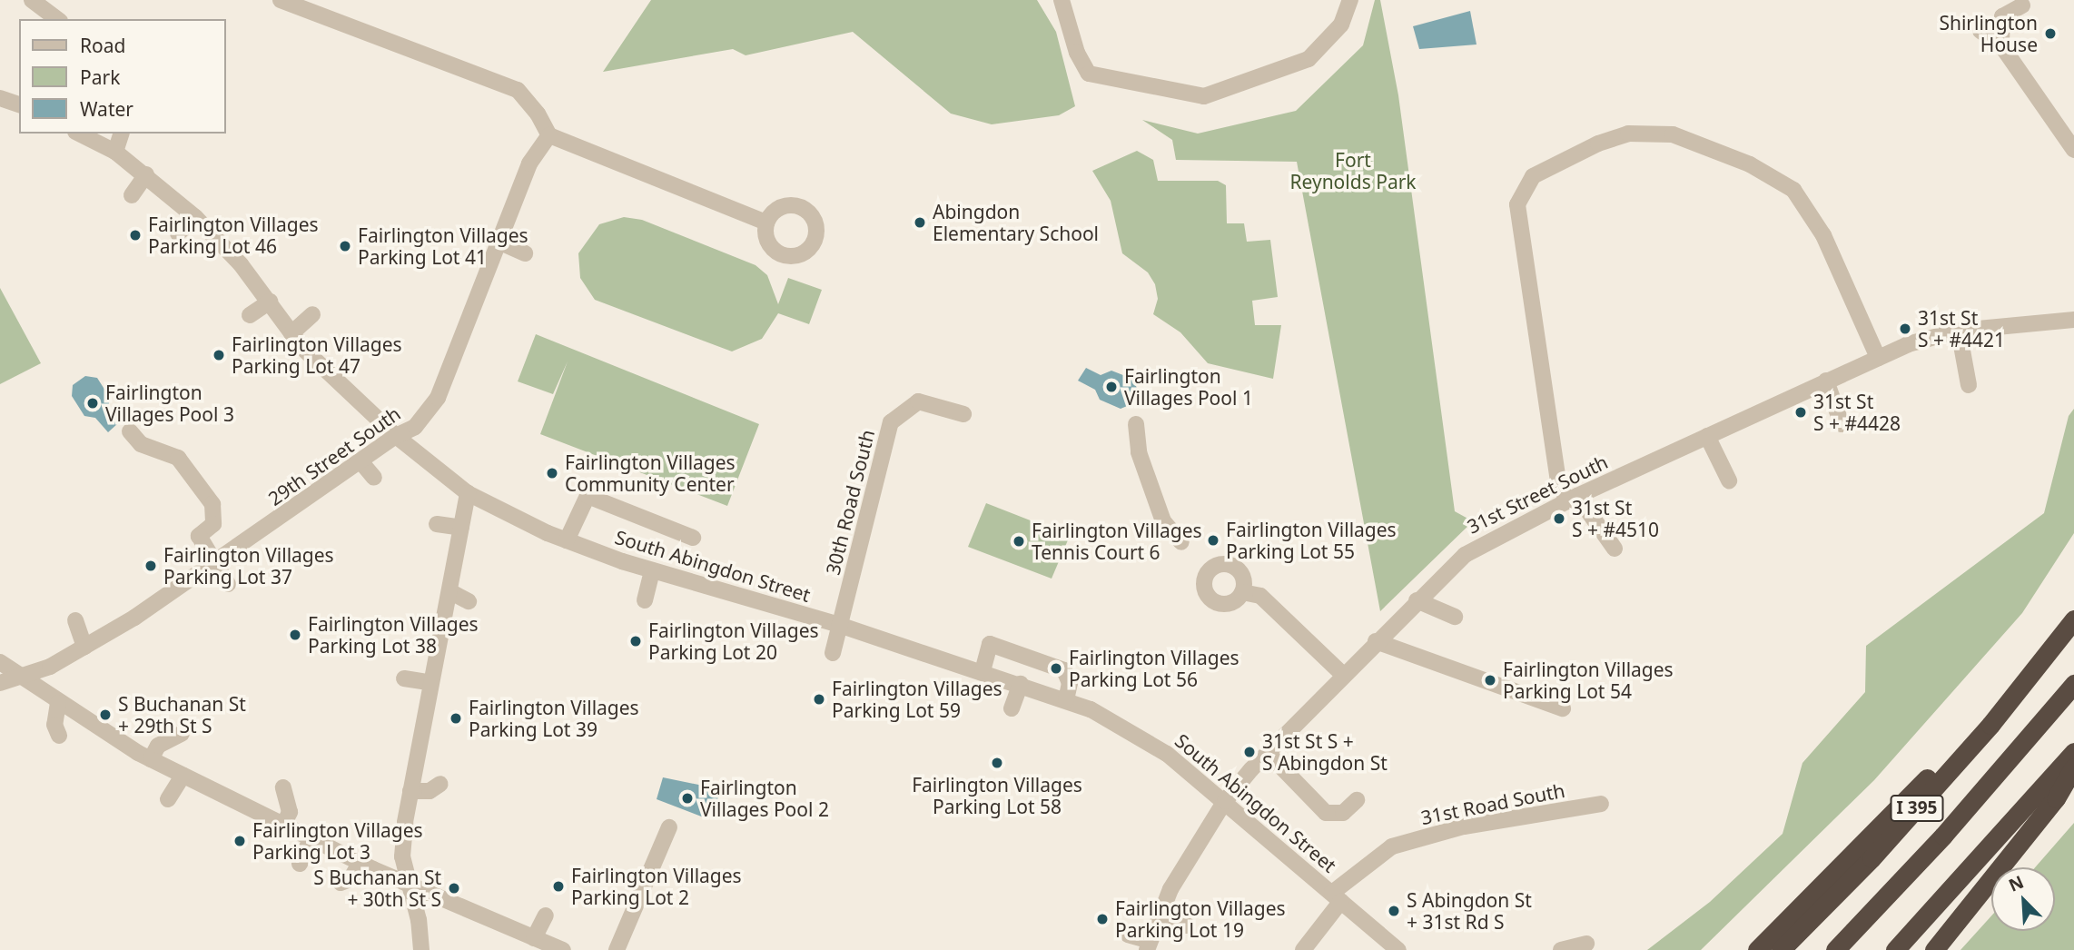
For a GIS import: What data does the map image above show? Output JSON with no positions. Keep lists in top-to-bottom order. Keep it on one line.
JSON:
{"streets":{"highway":["I 395"],"street":["29th Street South","31st Street South","30th Road South","South Abingdon Street","31st Road South"]},"crossings":[["29th Street South","South Abingdon Street"],["31st Street South","South Abingdon Street"],["30th Road South","South Abingdon Street"],["South Abingdon Street","31st Road South"]],"parks":["Fort Reynolds Park"],"places":["Shirlington House","Abingdon Elementary School","Fairlington Villages Parking Lot 46","Fairlington Villages Parking Lot 41","31st St S + #4421","Fairlington Villages Parking Lot 47","Fairlington Villages Pool 1","Fairlington Villages Pool 3","31st St S + #4428","Fairlington Villages Community Center","31st St S + #4510","Fairlington Villages Parking Lot 55","Fairlington Villages Tennis Court 6","Fairlington Villages Parking Lot 37","Fairlington Villages Parking Lot 38","Fairlington Villages Parking Lot 20","Fairlington Villages Parking Lot 56","Fairlington Villages Parking Lot 54","Fairlington Villages Parking Lot 59","S Buchanan St + 29th St S","Fairlington Villages Parking Lot 39","31st St S + S Abingdon St","Fairlington Villages Parking Lot 58","Fairlington Villages Pool 2","Fairlington Villages Parking Lot 3","Fairlington Villages Parking Lot 2","S Buchanan St + 30th St S","S Abingdon St + 31st Rd S","Fairlington Villages Parking Lot 19"],"legend":["Road","Park","Water"],"north":"top left"}
